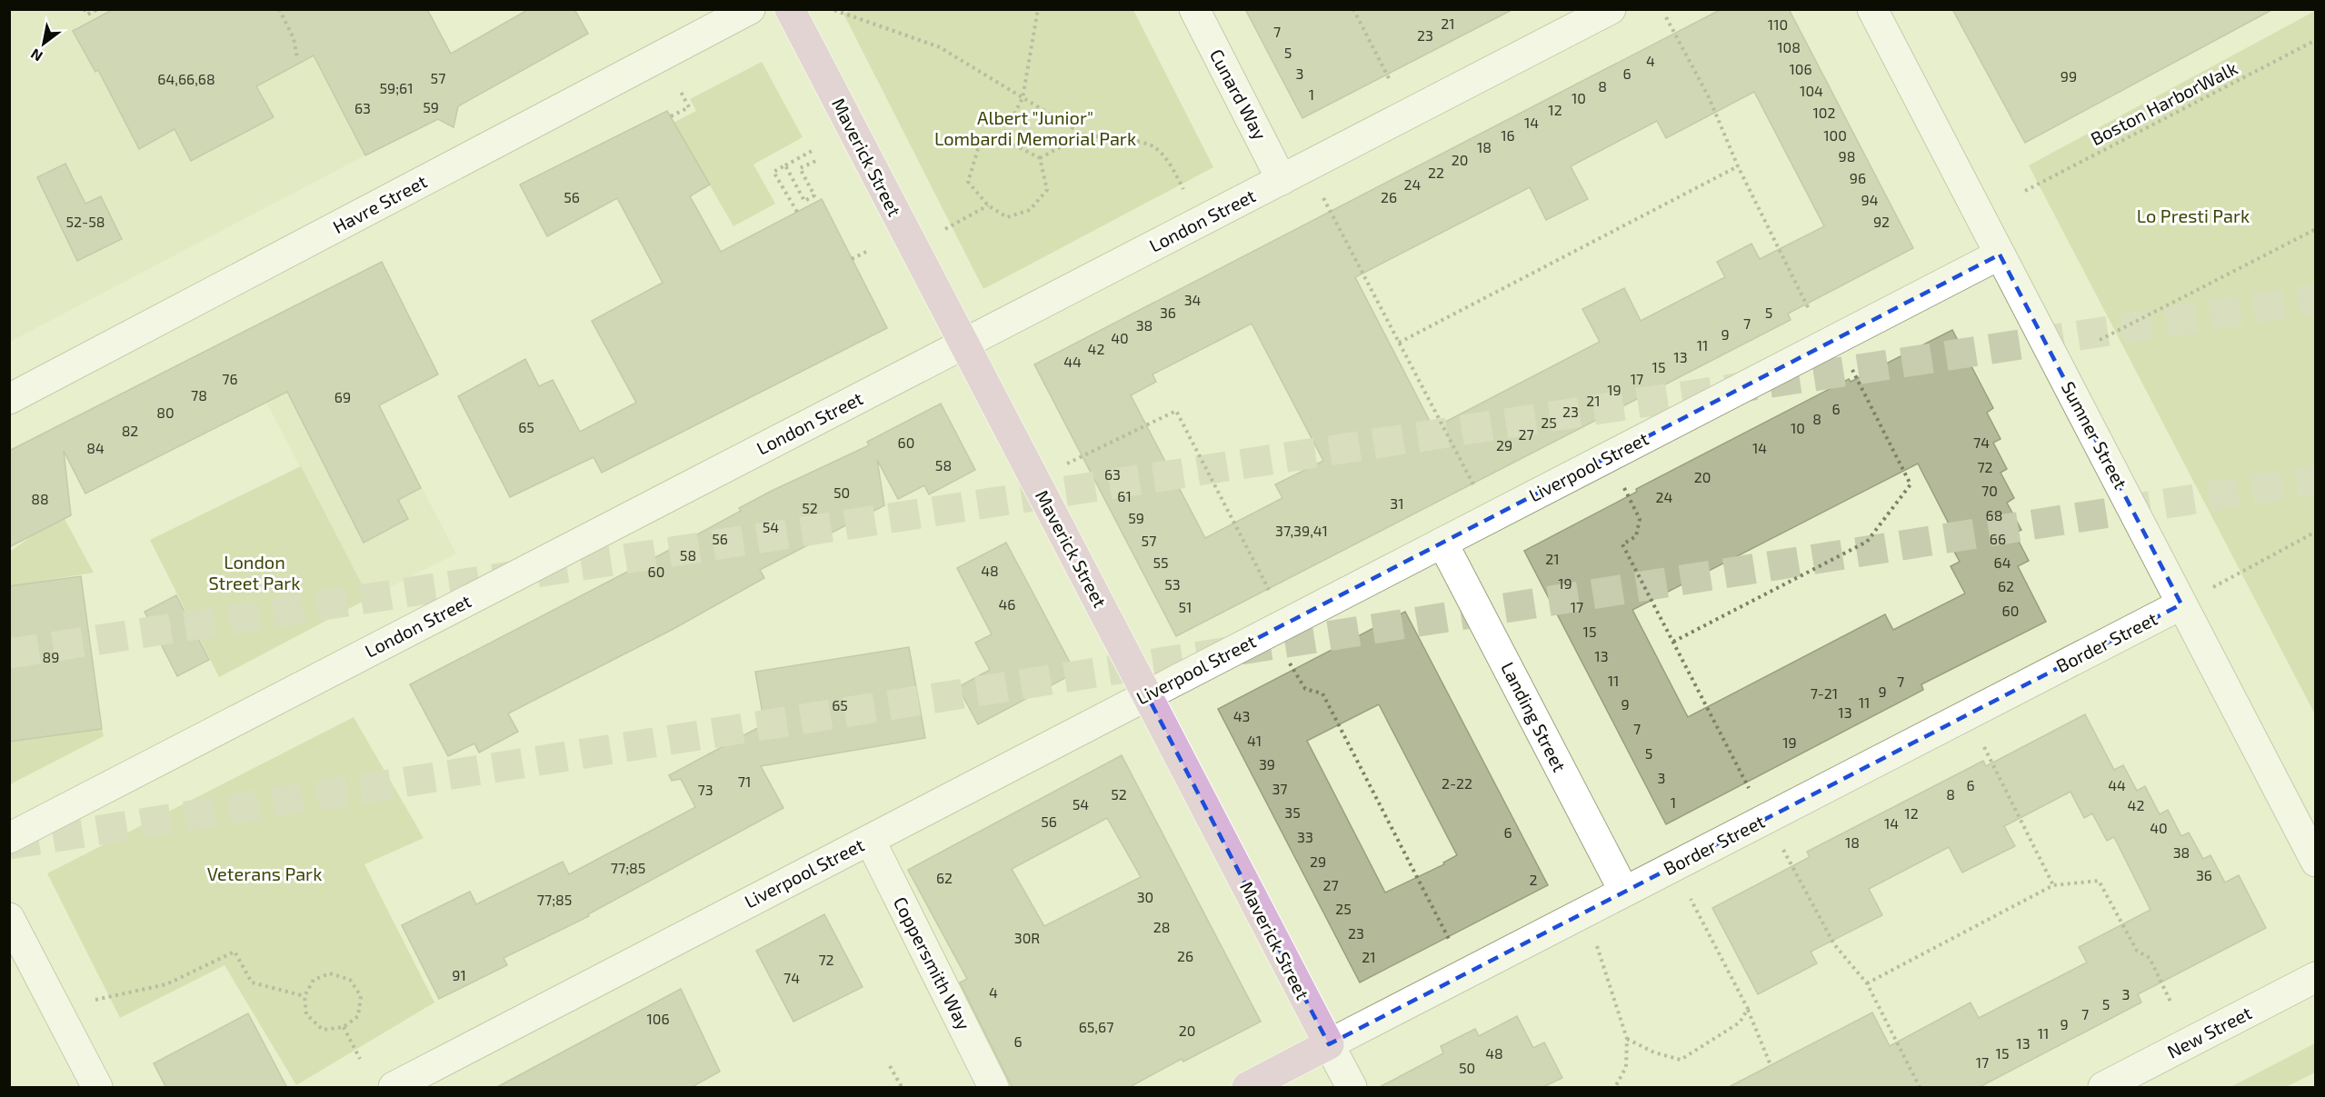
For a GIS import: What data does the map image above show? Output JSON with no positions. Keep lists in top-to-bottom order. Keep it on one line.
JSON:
{"streets":{"main road":["Maverick Street","Border Street"],"street":["Cunard Way","Havre Street","London Street","Sumner Street","Liverpool Street","Landing Street","Coppersmith Way","New Street"],"path":["Boston HarborWalk"]},"crossings":[["Cunard Way","London Street"],["Maverick Street","London Street"],["Maverick Street","Liverpool Street"],["Maverick Street","Border Street"],["Sumner Street","Liverpool Street"],["Sumner Street","Border Street"],["Liverpool Street","Landing Street"],["Liverpool Street","Coppersmith Way"],["Border Street","Landing Street"]],"parks":["Albert \"Junior\" Lombardi Memorial Park","Lo Presti Park","London Street Park","Veterans Park"],"house_numbers":["21","110","7","23","108","5","4","106","3","6","99","57","64,66,68","8","59;61","104","1","10","59","63","12","102","14","16","100","18","98","20","22","96","24","56","26","94","52-58","92","34","36","5","7","38","9","40","11","42","13","44","15","76","17","19","78","69","21","6","23","80","8","25","65","10","82","27","60","74","29","84","14","58","72","63","20","70","50","61","24","88","31","52","68","59","54","37,39,41","56","66","57","58","21","55","64","48","60","19","53","62","46","51","17","60","15","13","89","11","7","9","7-21","11","9","65","13","43","7","41","19","5","39","3","71","2-22","6","44","37","73","52","8","1","54","42","35","12","56","14","40","6","33","18","38","29","77;85","36","62","2","27","30","77;85","25","28","23","30R","26","21","72","91","74","4","3","5","7","106","9","65,67","20","11","6","13","48","15","17","50"],"north":"bottom left"}
